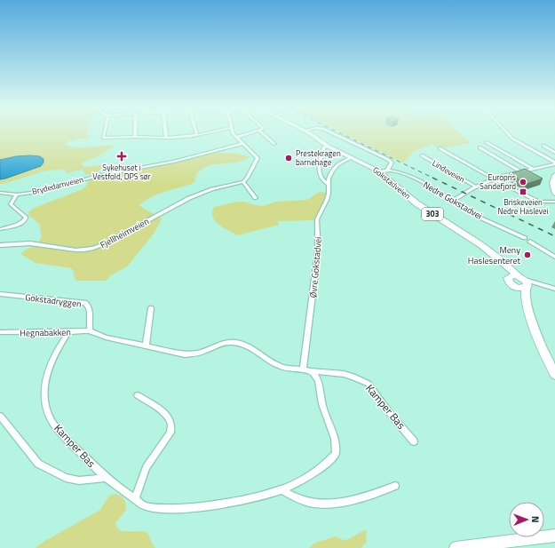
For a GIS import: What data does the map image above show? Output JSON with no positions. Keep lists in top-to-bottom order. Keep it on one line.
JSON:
{"streets":{"main road":["Gokstadveien","303"],"street":["Lindeveien","Brydedamveien","Nedre Gokstadvei","Fjellheimveien","Øvre Gokstadvei","Gokstadryggen","Hegnabakken","Kamper Bas"]},"crossings":[["Gokstadveien","Nedre Gokstadvei"],["Gokstadveien","Øvre Gokstadvei"],["Øvre Gokstadvei","Kamper Bas"],["Gokstadryggen","Hegnabakken"],["Hegnabakken","Kamper Bas"]],"places":{"health":["Sykehuset i Vestfold, DPS sør"],"other":["Prestekragen barnehage","Europris Sandefjord","Meny Haslesenteret"],"transit":["Briskeveien Nedre Haslevei"]},"north":"right"}
